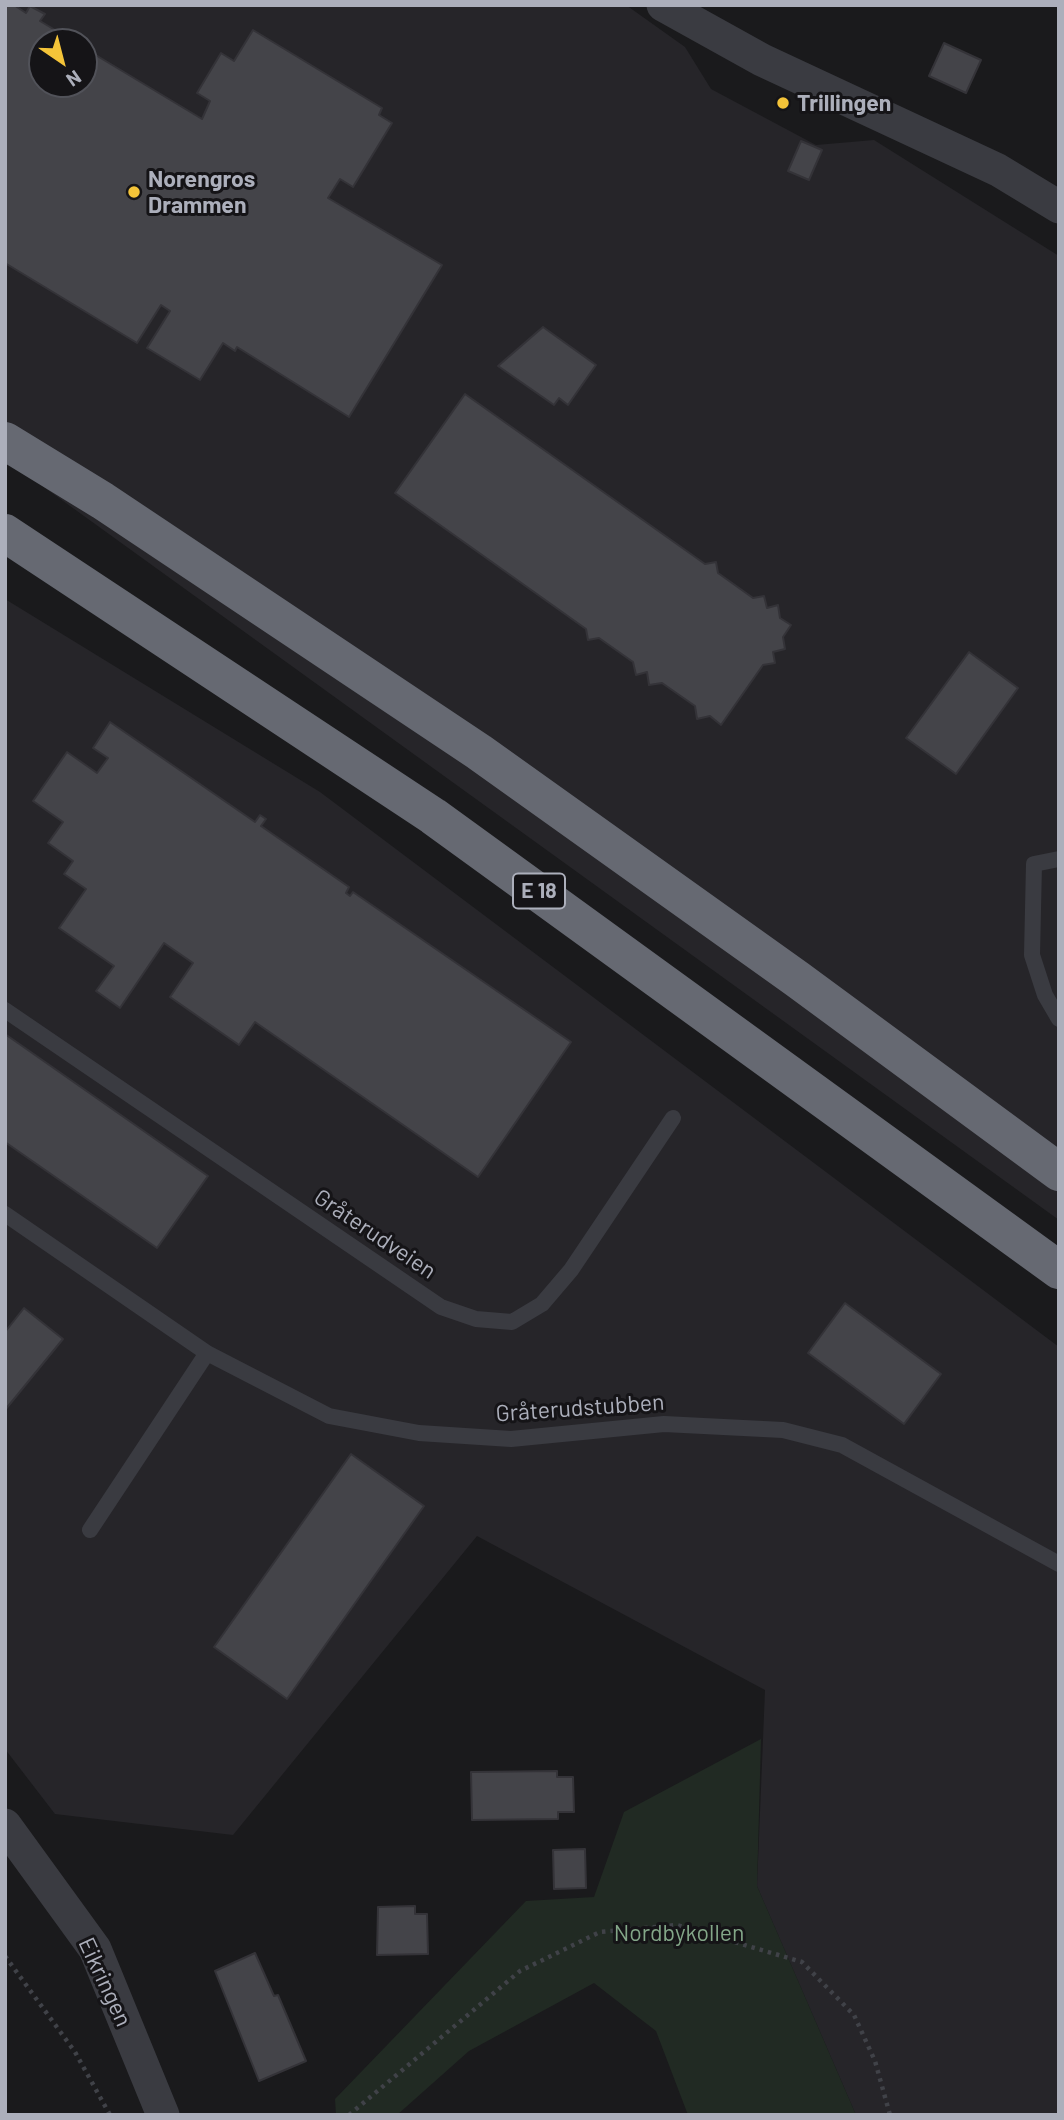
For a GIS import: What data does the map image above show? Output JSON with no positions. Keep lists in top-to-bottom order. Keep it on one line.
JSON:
{"streets":{"highway":["E 18"],"street":["Eikringen"],"lane":["Gråterudveien","Gråterudstubben"]},"parks":["Nordbykollen"],"places":["Trillingen","Norengros Drammen"],"north":"bottom right"}
